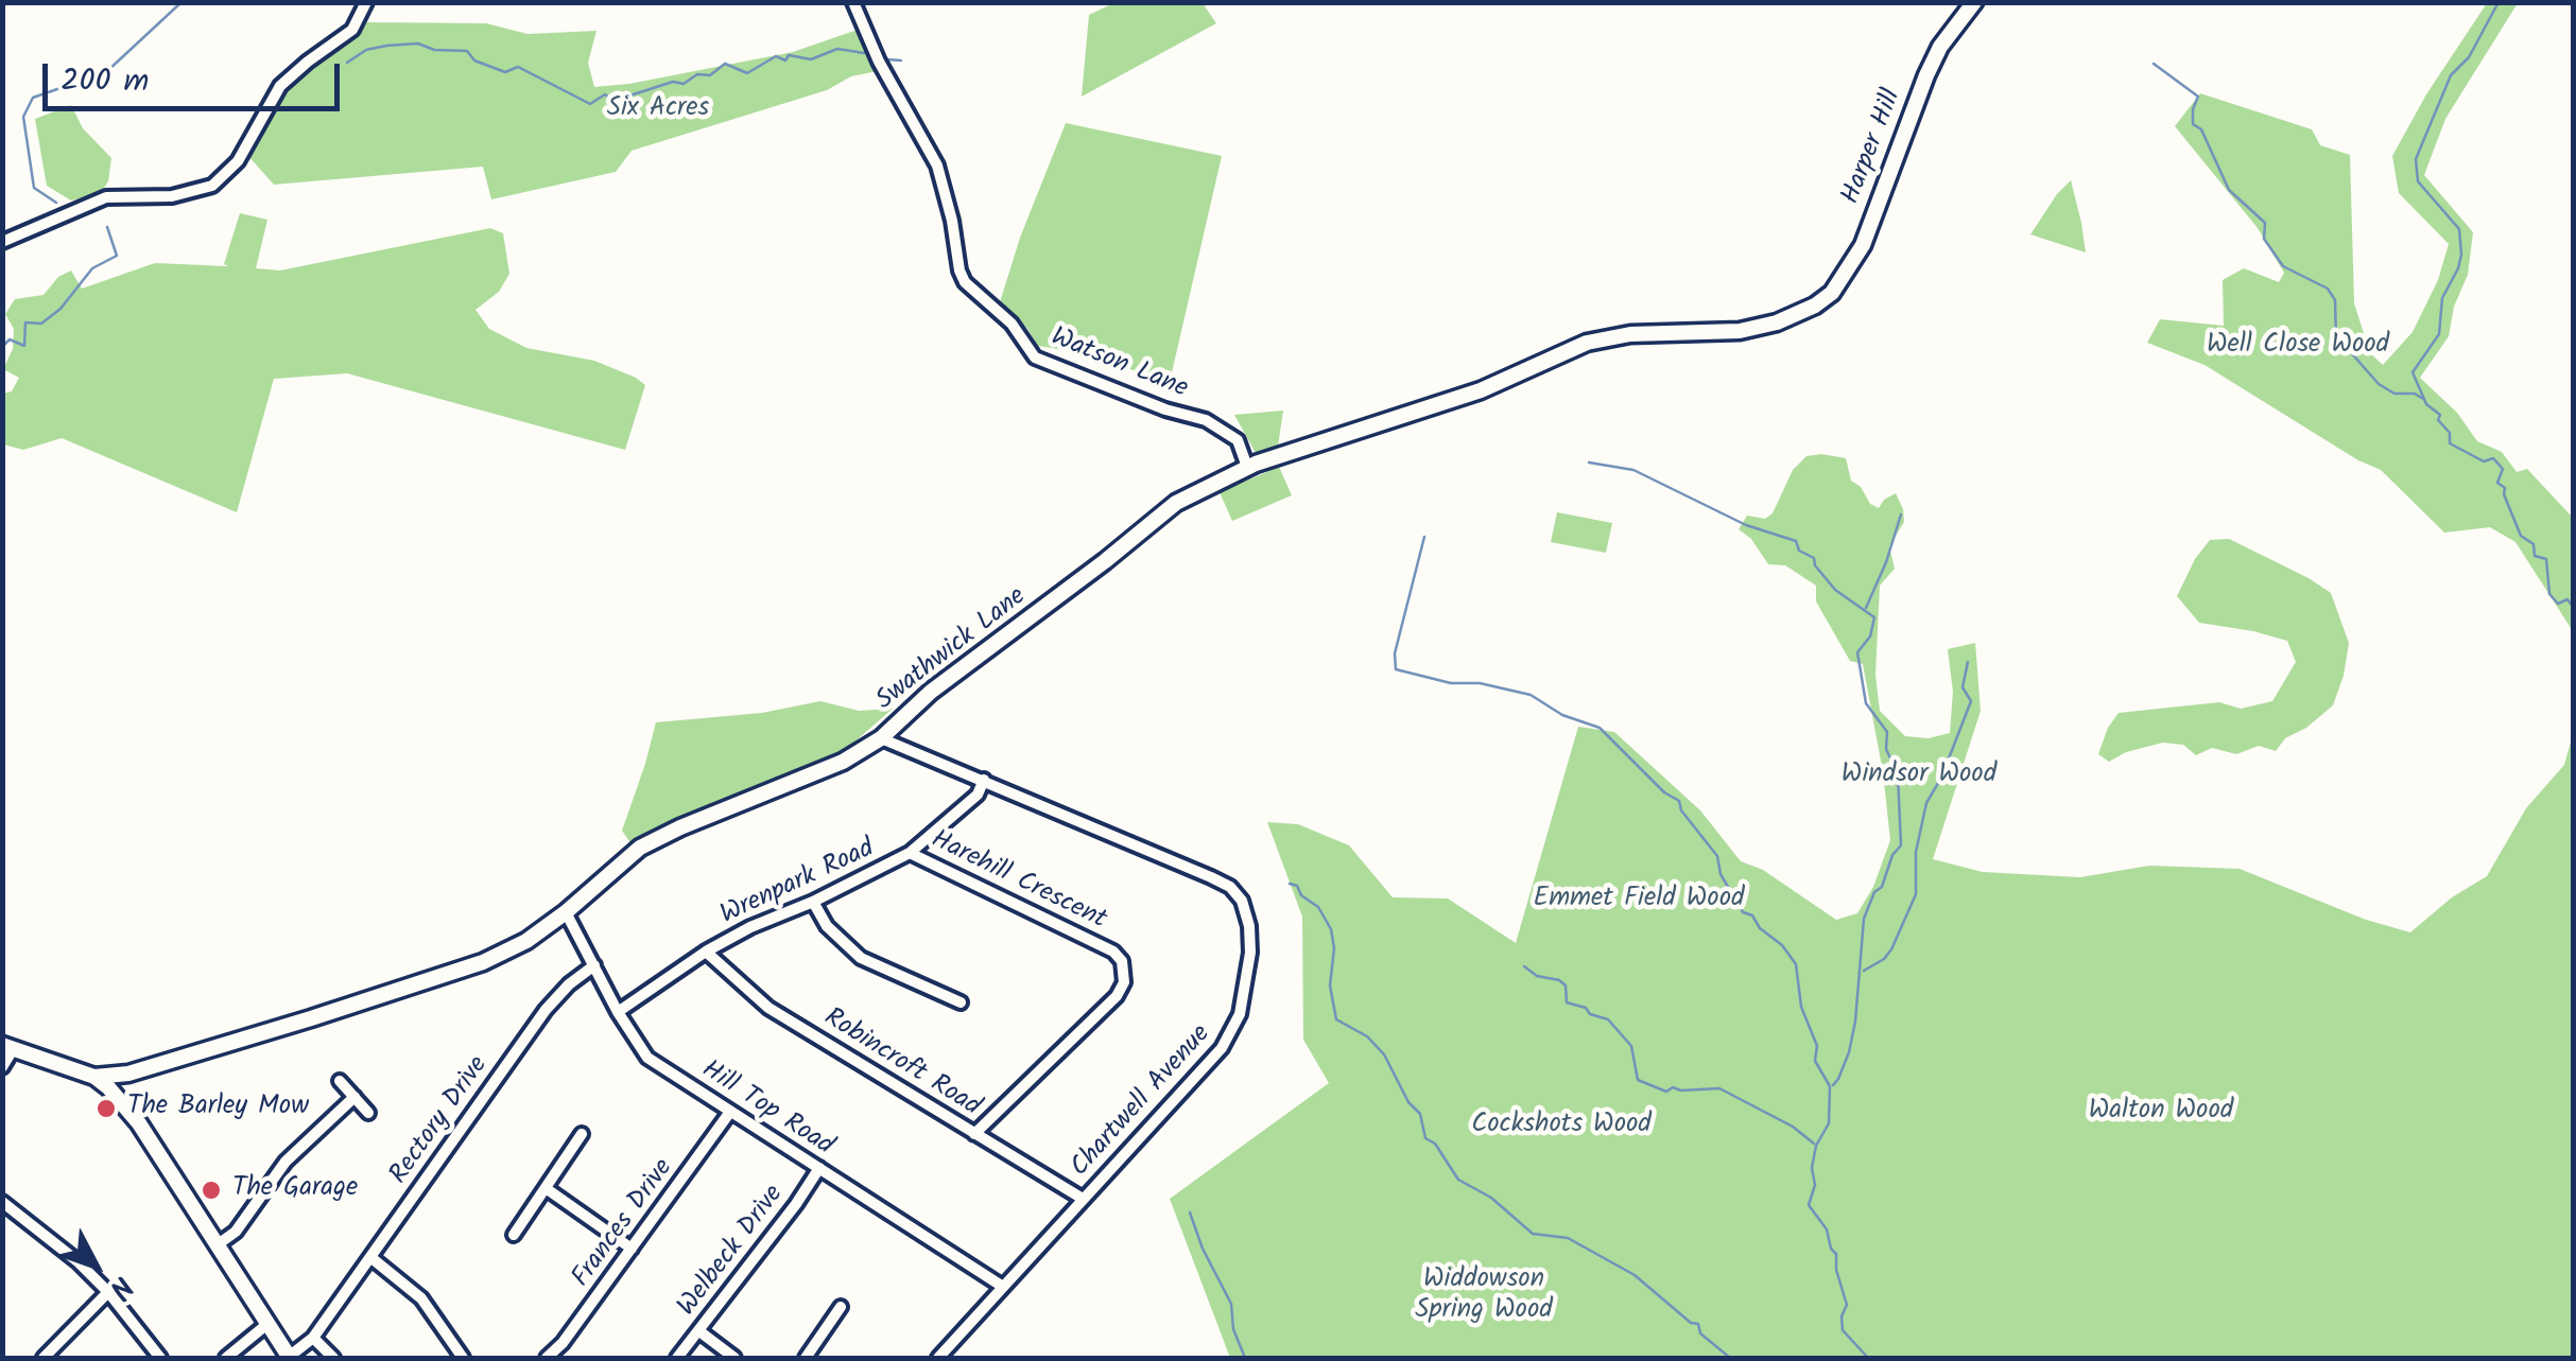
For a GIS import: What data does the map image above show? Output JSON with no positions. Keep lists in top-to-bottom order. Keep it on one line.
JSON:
{"streets":{"street":["Harper Hill","Watson Lane","Swathwick Lane","Harehill Crescent","Wrenpark Road","Robincroft Road","Chartwell Avenue","Hill Top Road","Rectory Drive","Frances Drive","Welbeck Drive"]},"crossings":[["Harper Hill","Swathwick Lane"],["Watson Lane","Swathwick Lane"],["Swathwick Lane","Chartwell Avenue"],["Swathwick Lane","Hill Top Road"],["Harehill Crescent","Wrenpark Road"],["Harehill Crescent","Robincroft Road"],["Wrenpark Road","Robincroft Road"],["Wrenpark Road","Chartwell Avenue"],["Wrenpark Road","Hill Top Road"],["Robincroft Road","Chartwell Avenue"],["Chartwell Avenue","Hill Top Road"],["Hill Top Road","Rectory Drive"],["Hill Top Road","Frances Drive"],["Hill Top Road","Welbeck Drive"]],"parks":["Six Acres","Well Close Wood","Windsor Wood","Emmet Field Wood","Walton Wood","Cockshots Wood","Widdowson Spring Wood"],"places":["The Barley Mow","The Garage"],"scale_bar":"200 m","north":"bottom right"}
